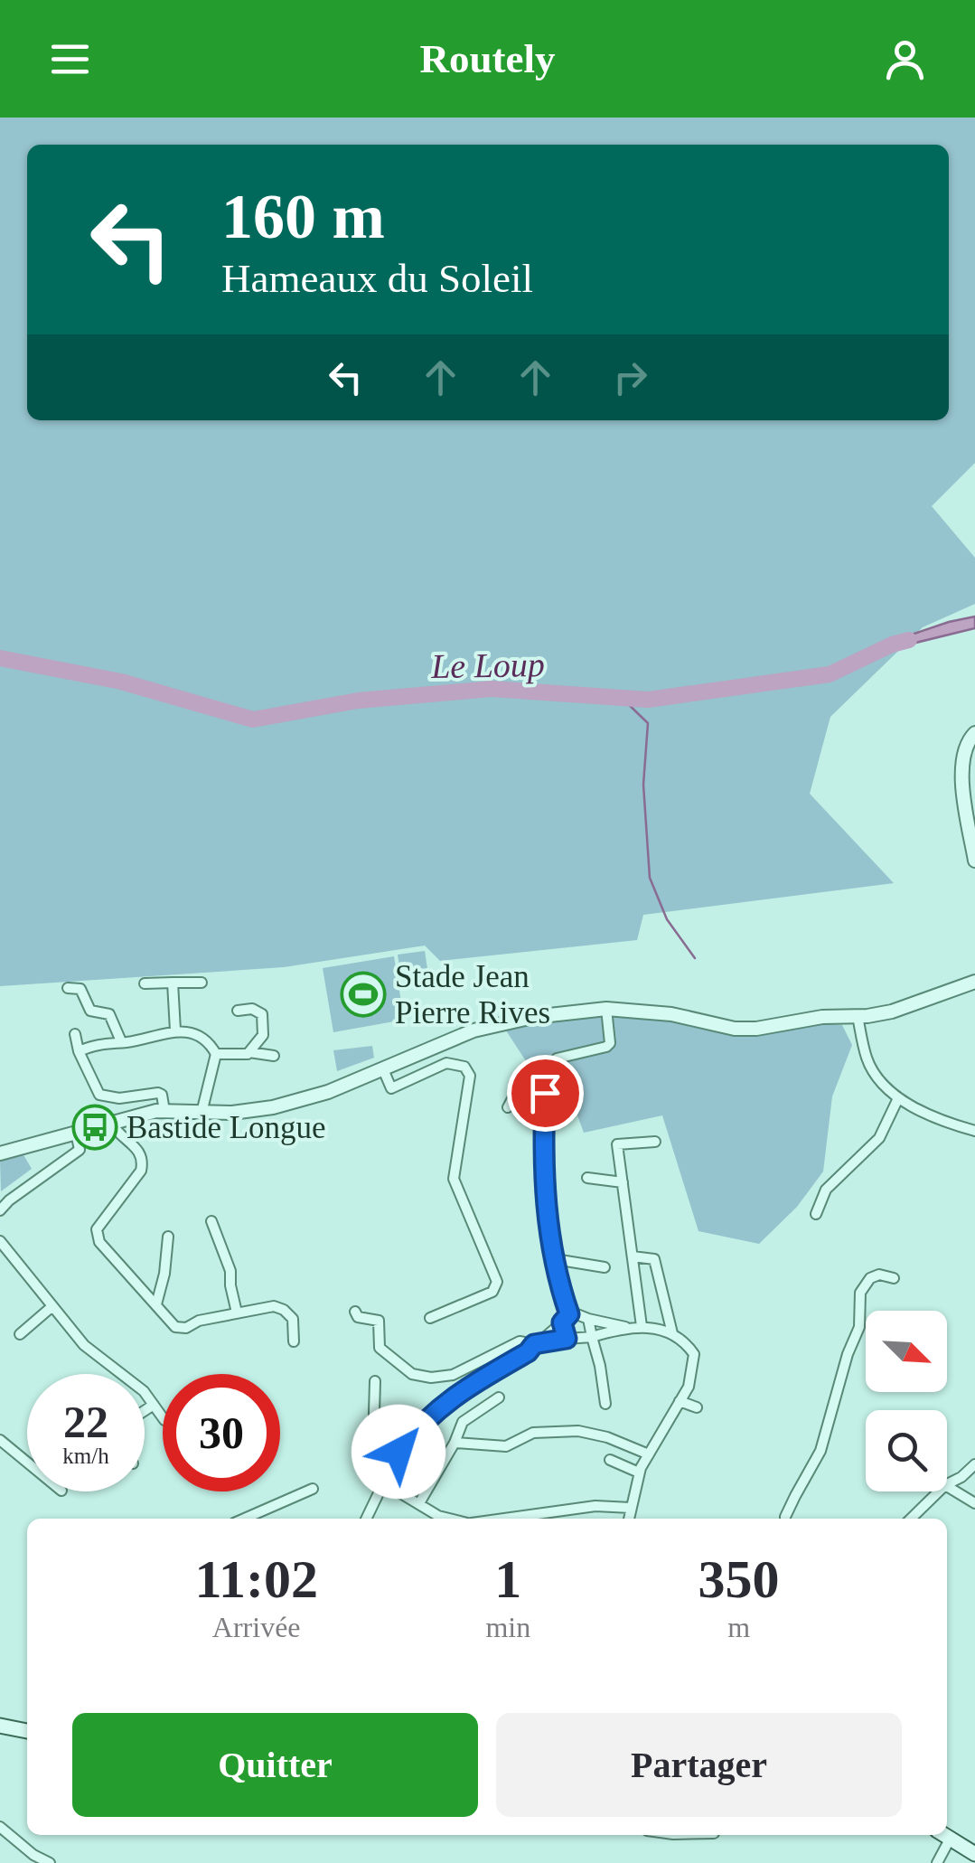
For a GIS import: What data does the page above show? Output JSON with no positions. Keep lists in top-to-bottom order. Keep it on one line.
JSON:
{"water":["Le Loup"],"places":{"sports":["Stade Jean Pierre Rives"],"bus stop":["Bastide Longue"]},"north":"bottom right","page":{"header":"Routely","turn":["160 m","Hameaux du Soleil"],"speed":"22 km/h","limit":"30","eta":["11:02","Arrivée","1","min","350","m"],"buttons":["Quitter","Partager"]}}
